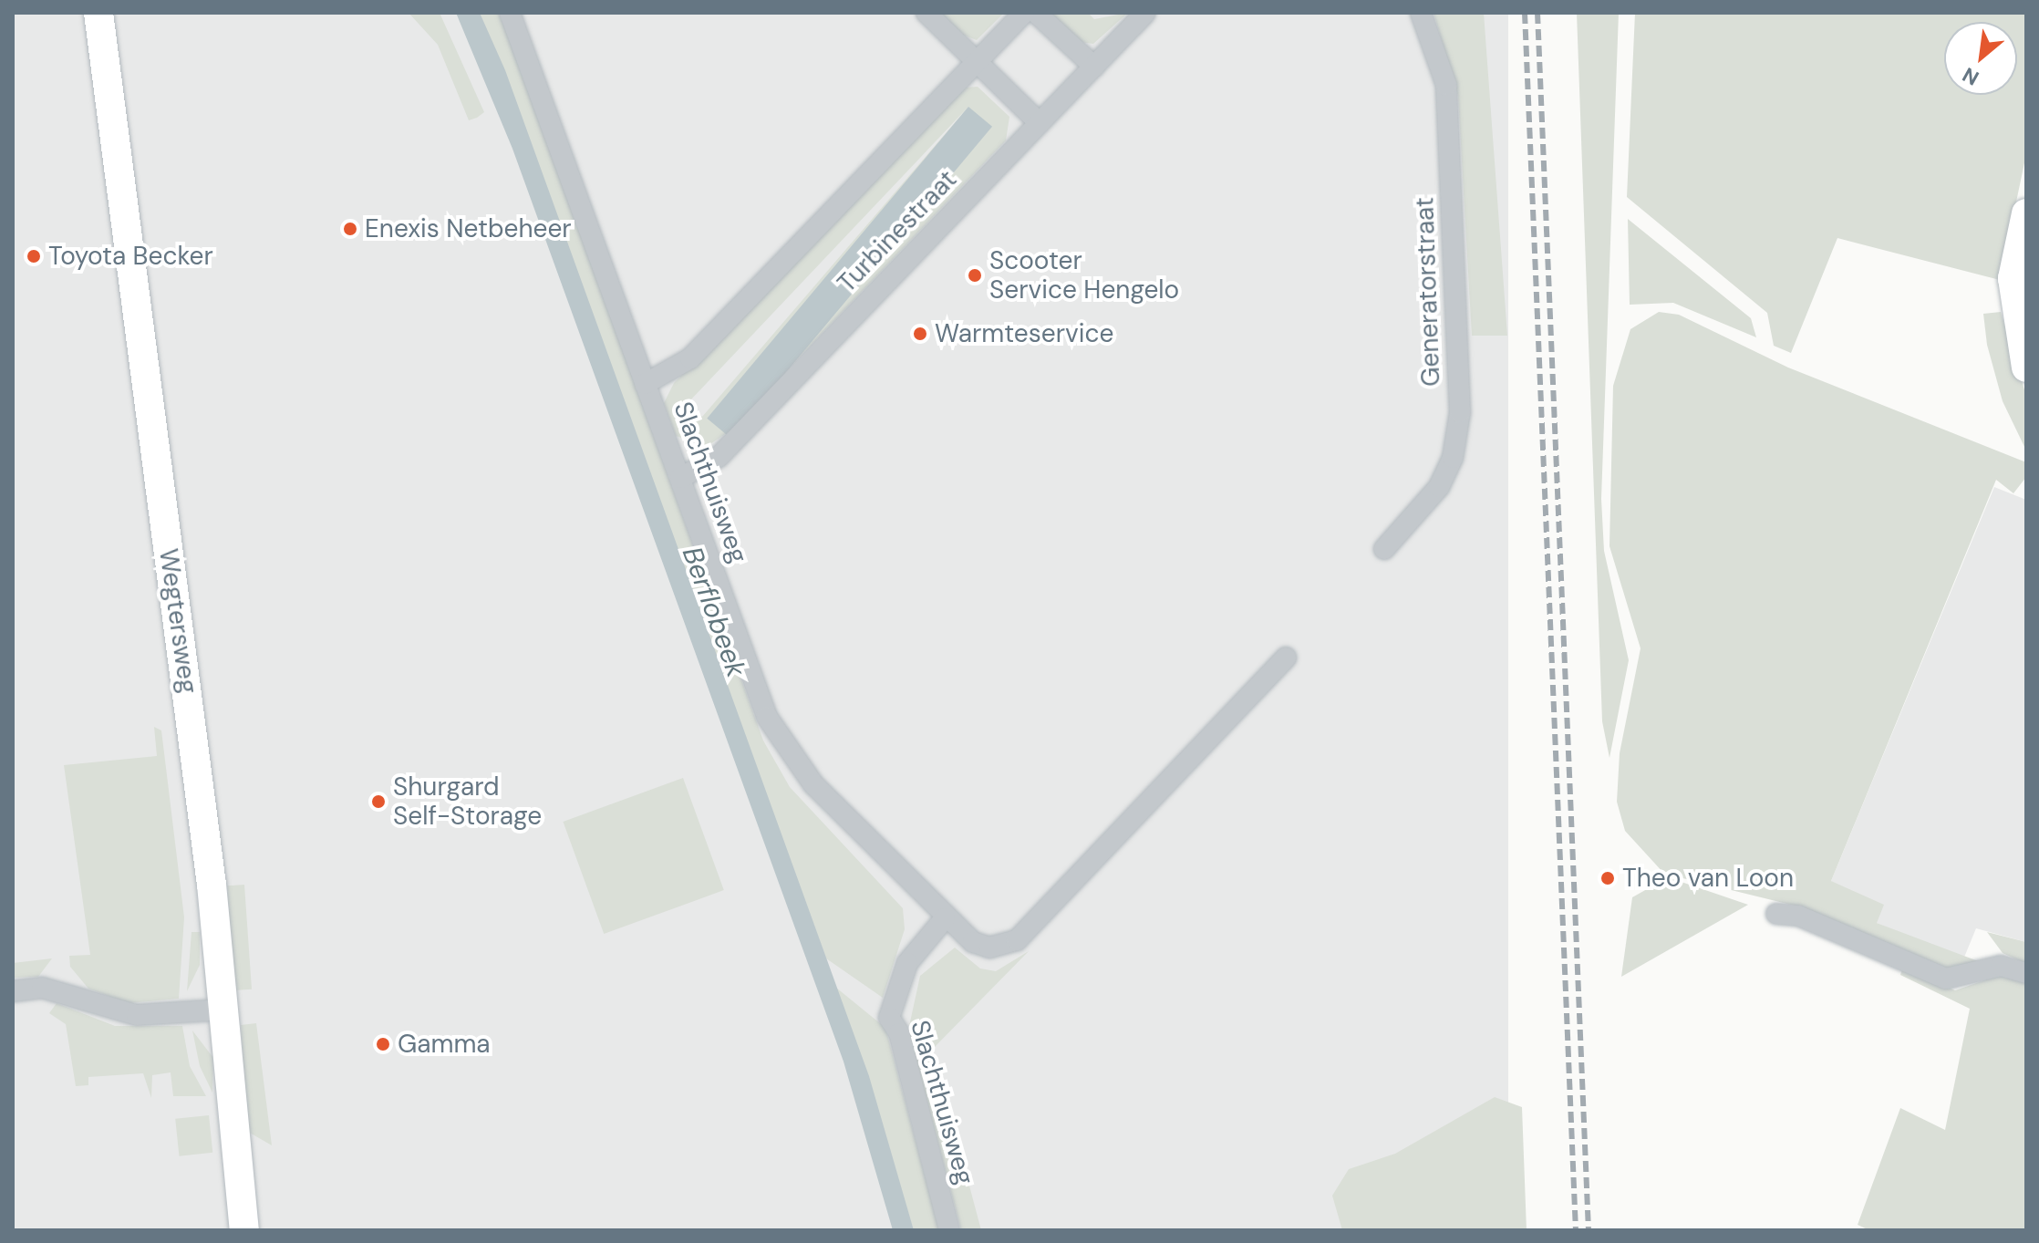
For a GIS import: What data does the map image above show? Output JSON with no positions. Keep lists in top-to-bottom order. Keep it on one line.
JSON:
{"streets":{"street":["Turbinestraat","Generatorstraat","Slachthuisweg","Wegtersweg"]},"crossings":[["Turbinestraat","Slachthuisweg"]],"water":["Berflobeek"],"places":["Enexis Netbeheer","Toyota Becker","Scooter Service Hengelo","Warmteservice","Shurgard Self-Storage","Theo van Loon","Gamma"],"north":"bottom left"}
